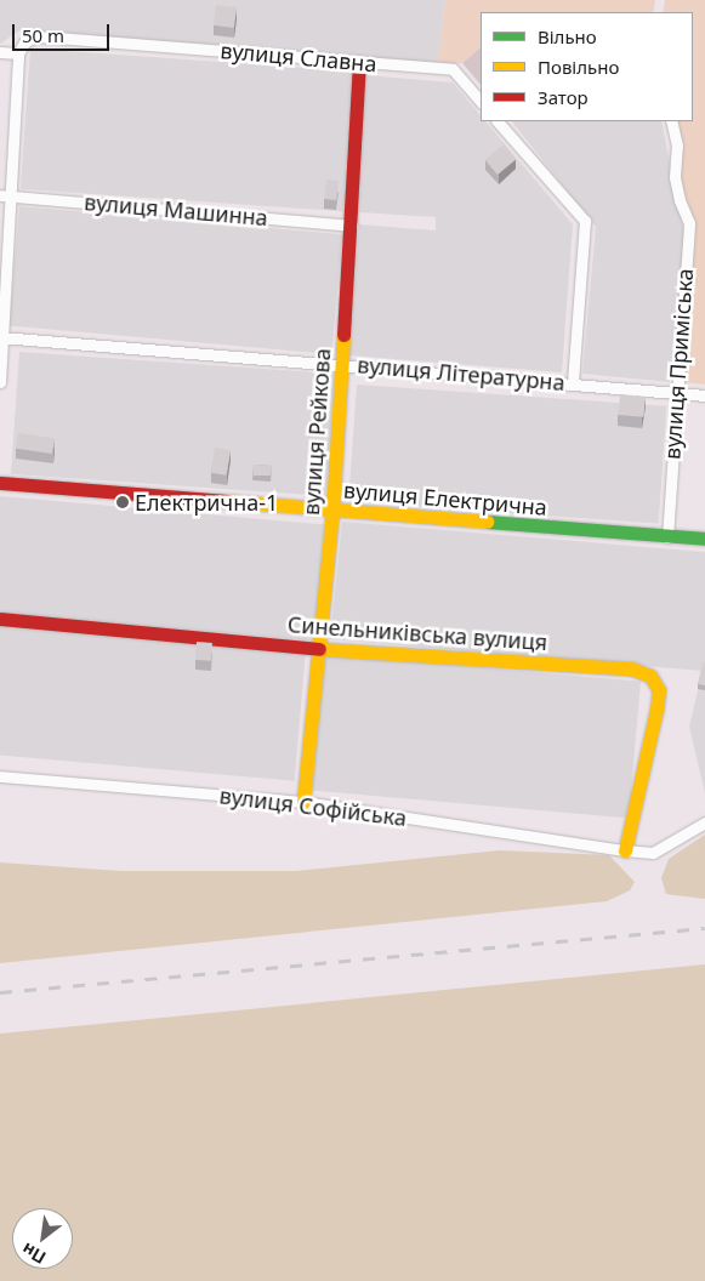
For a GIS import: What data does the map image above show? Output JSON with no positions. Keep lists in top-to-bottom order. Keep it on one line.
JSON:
{"streets":{"street":["вулиця Славна","вулиця Машинна","вулиця Приміська","вулиця Літературна","вулиця Рейкова","вулиця Електрична","Синельниківська вулиця","вулиця Софійська"]},"crossings":[["вулиця Славна","вулиця Рейкова"],["вулиця Машинна","вулиця Рейкова"],["вулиця Приміська","вулиця Літературна"],["вулиця Приміська","вулиця Електрична"],["вулиця Літературна","вулиця Рейкова"],["вулиця Рейкова","вулиця Електрична"],["вулиця Рейкова","Синельниківська вулиця"],["вулиця Рейкова","вулиця Софійська"],["Синельниківська вулиця","вулиця Софійська"]],"places":["Електрична-1"],"legend":["Вільно","Повільно","Затор"],"scale_bar":"50 m","north":"bottom left"}
